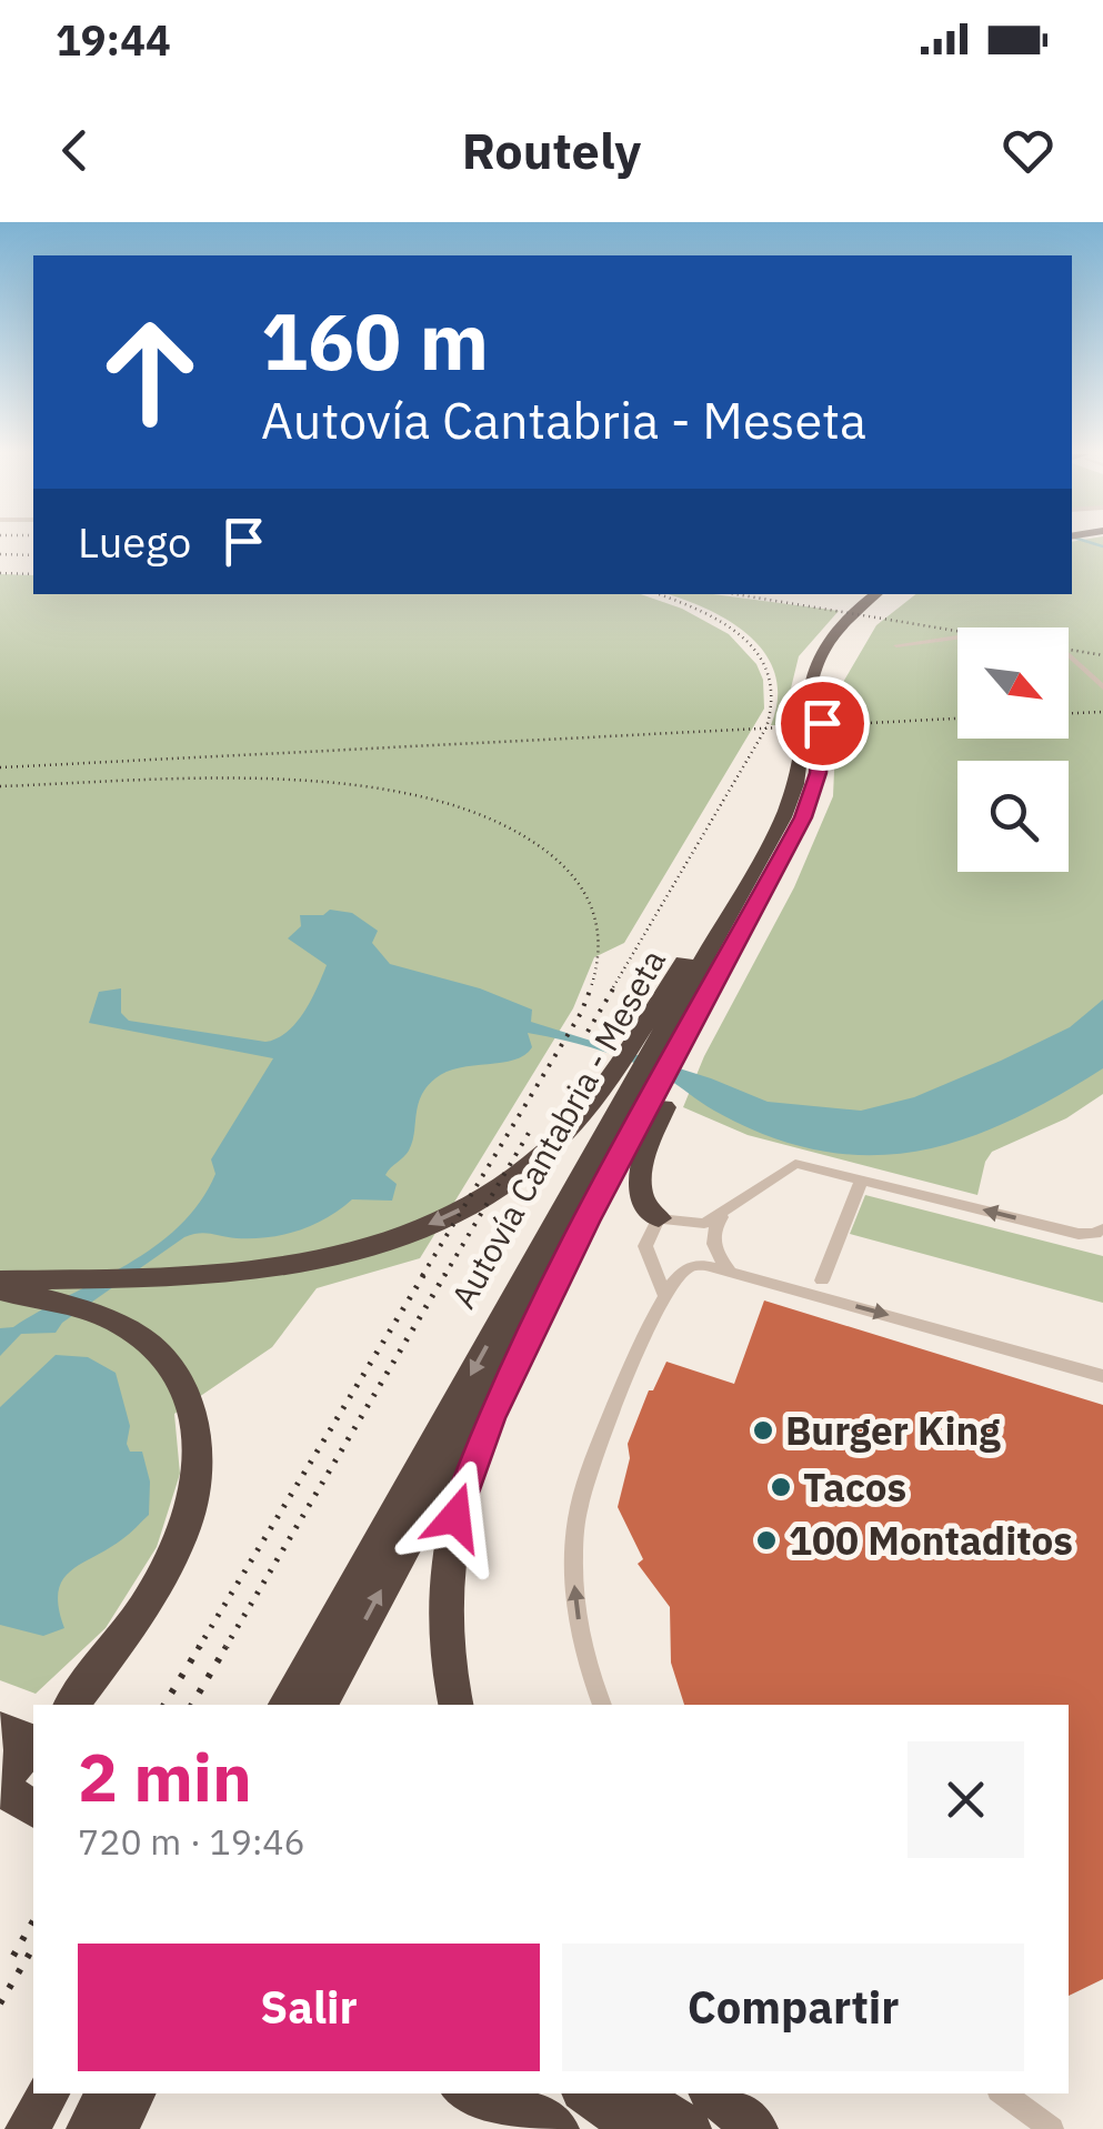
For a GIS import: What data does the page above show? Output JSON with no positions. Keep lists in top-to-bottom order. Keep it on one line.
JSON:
{"streets":{"highway":["Autovía Cantabria - Meseta"]},"places":["Burger King","Tacos","100 Montaditos"],"north":"bottom right","page":{"status":"19:44","header":"Routely","turn":["160 m","Autovía Cantabria - Meseta"],"then":"Luego","heading":["2 min","720 m · 19:46"],"buttons":["Salir","Compartir"]}}
